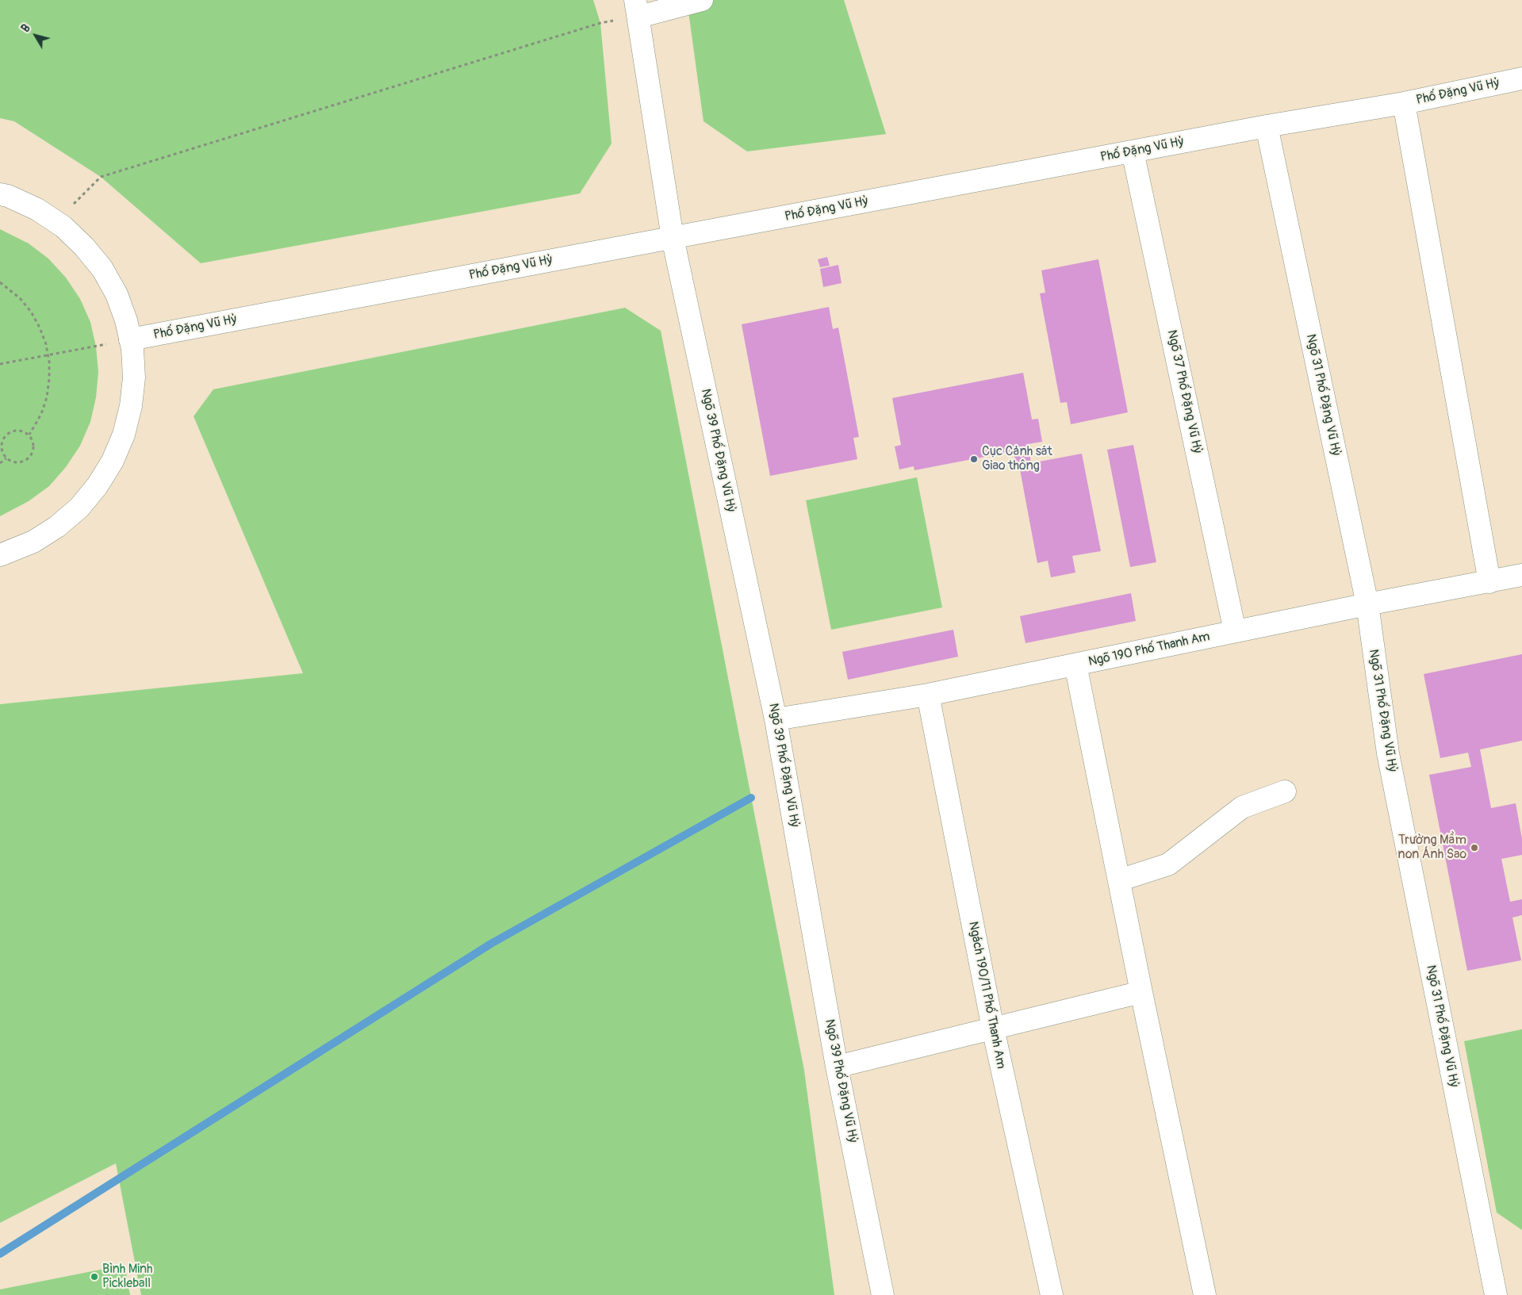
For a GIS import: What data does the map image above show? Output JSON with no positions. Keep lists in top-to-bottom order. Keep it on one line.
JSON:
{"streets":{"street":["Phố Đặng Vũ Hỷ","Ngõ 37 Phố Đặng Vũ Hỷ","Ngõ 31 Phố Đặng Vũ Hỷ","Ngõ 39 Phố Đặng Vũ Hỷ","Ngõ 190 Phố Thanh Am","Ngách 190/11 Phố Thanh Am"]},"crossings":[["Phố Đặng Vũ Hỷ","Ngõ 37 Phố Đặng Vũ Hỷ"],["Phố Đặng Vũ Hỷ","Ngõ 31 Phố Đặng Vũ Hỷ"],["Phố Đặng Vũ Hỷ","Ngõ 39 Phố Đặng Vũ Hỷ"],["Ngõ 37 Phố Đặng Vũ Hỷ","Ngõ 190 Phố Thanh Am"],["Ngõ 31 Phố Đặng Vũ Hỷ","Ngõ 190 Phố Thanh Am"],["Ngõ 39 Phố Đặng Vũ Hỷ","Ngõ 190 Phố Thanh Am"],["Ngõ 190 Phố Thanh Am","Ngách 190/11 Phố Thanh Am"]],"places":["Cục Cảnh sát Giao thông","Trường Mầm non Ánh Sao","Bình Minh Pickleball"],"north":"top left"}
